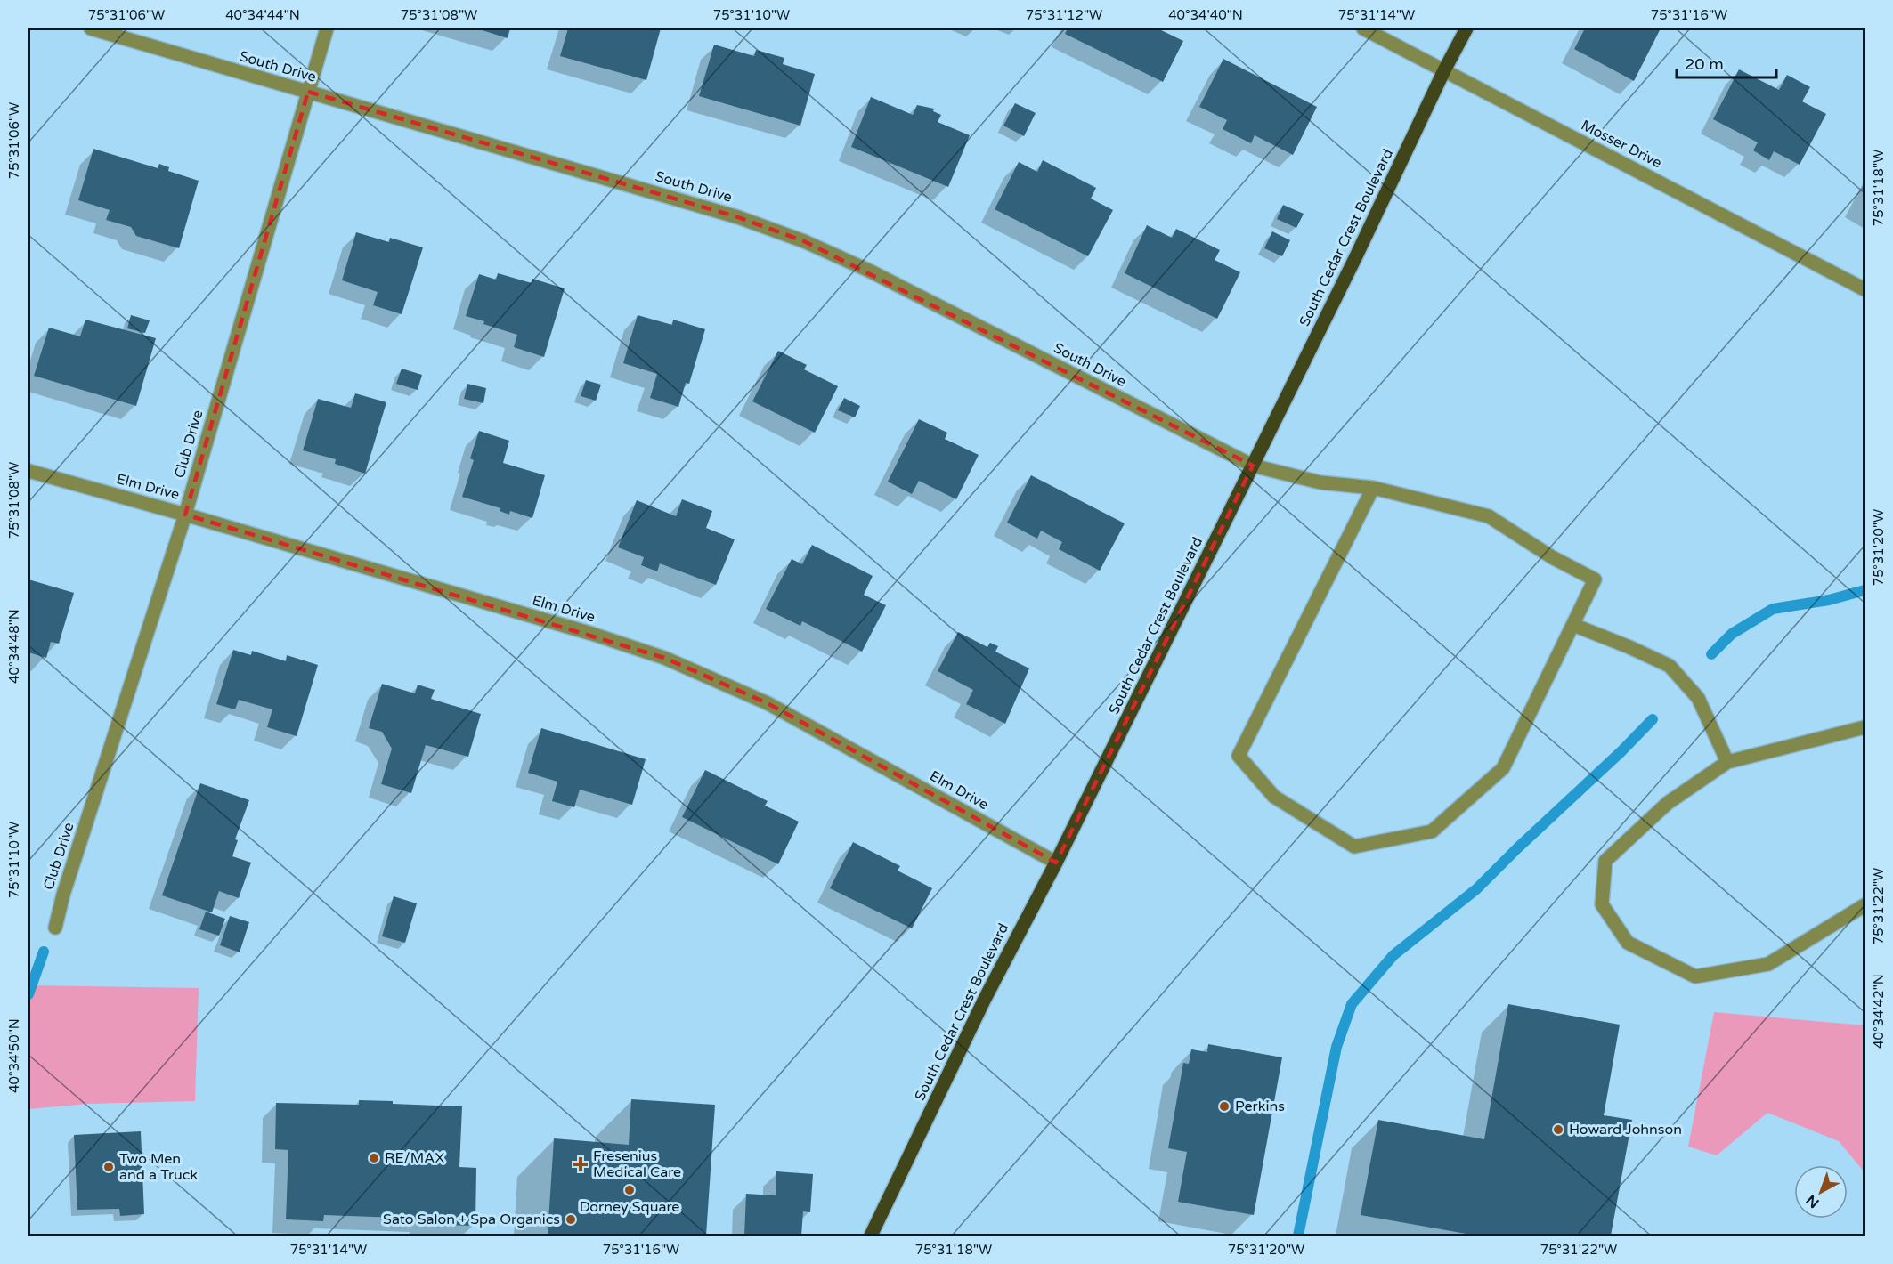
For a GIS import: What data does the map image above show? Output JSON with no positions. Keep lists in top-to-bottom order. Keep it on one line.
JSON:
{"streets":{"main road":["South Cedar Crest Boulevard"],"street":["South Drive","Mosser Drive","Club Drive","Elm Drive"]},"crossings":[["South Drive","South Cedar Crest Boulevard"],["South Drive","Club Drive"],["Mosser Drive","South Cedar Crest Boulevard"],["South Cedar Crest Boulevard","Elm Drive"],["Club Drive","Elm Drive"]],"places":{"other":["Perkins","Howard Johnson","RE/MAX","Two Men and a Truck","Dorney Square","Sato Salon + Spa Organics"],"health":["Fresenius Medical Care"]},"scale_bar":"20 m","north":"bottom left","coordinates":["75°31'06\"W","40°34'44\"N","75°31'08\"W","75°31'10\"W","75°31'12\"W","40°34'40\"N","75°31'14\"W","75°31'16\"W","75°31'18\"W","75°31'20\"W","40°34'48\"N","75°31'22\"W","40°34'42\"N","40°34'50\"N"]}
